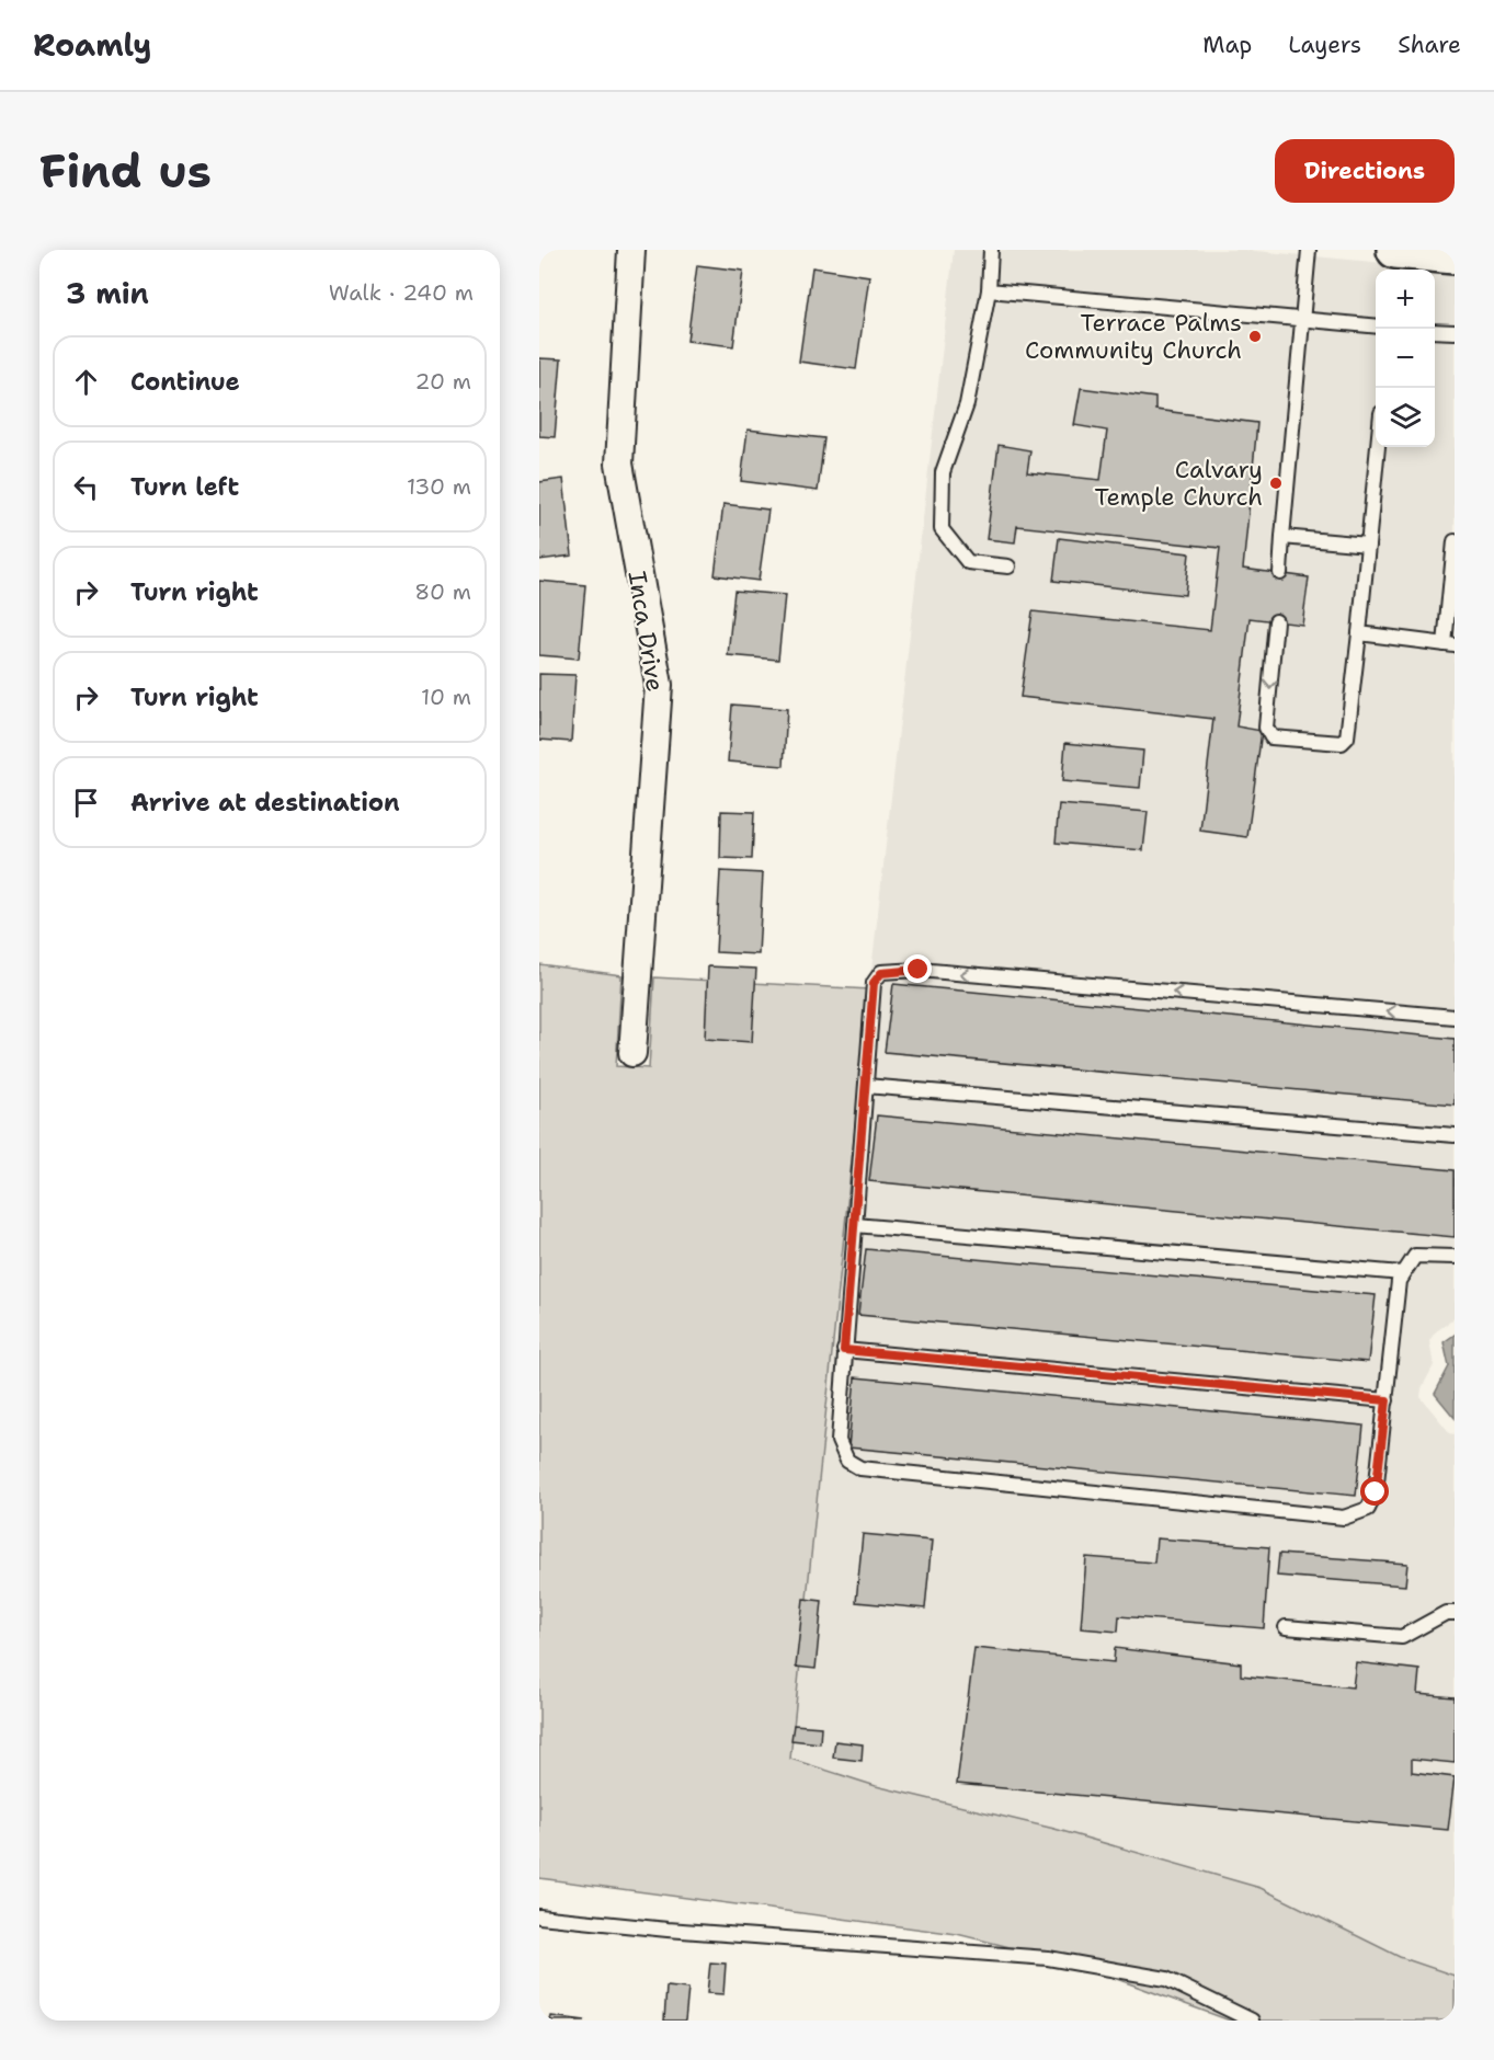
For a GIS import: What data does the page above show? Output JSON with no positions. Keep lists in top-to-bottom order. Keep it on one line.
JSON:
{"streets":{"street":["Inca Drive"]},"places":["Terrace Palms Community Church","Calvary Temple Church"],"page":{"header":"Roamly","nav":["Map","Layers","Share"],"buttons":"Directions","title":"Find us","heading":["3 min","Walk · 240 m"],"map_buttons":["+","−"],"list":[["Continue","20 m"],["Turn left","130 m"],["Turn right","80 m"],["Turn right","10 m"],"Arrive at destination"]}}
